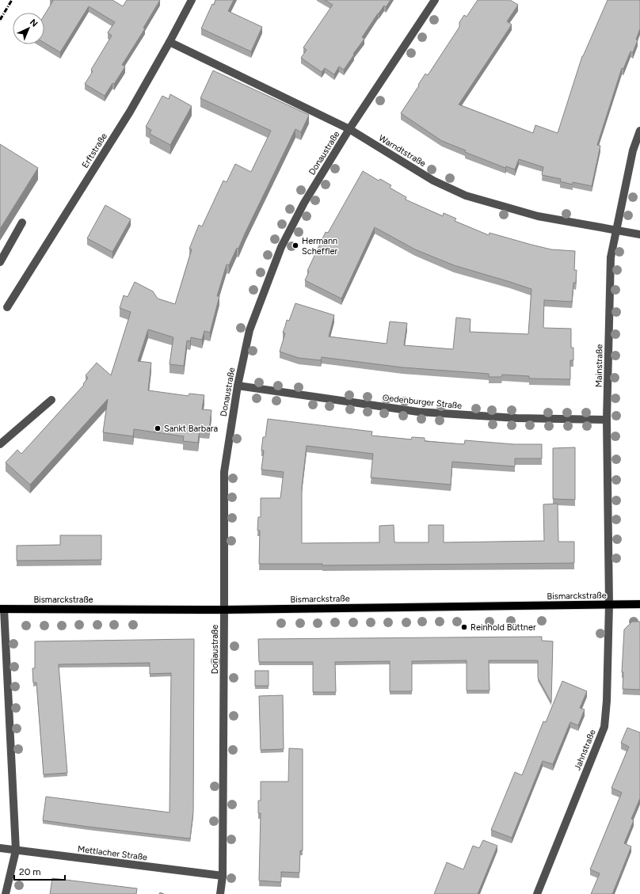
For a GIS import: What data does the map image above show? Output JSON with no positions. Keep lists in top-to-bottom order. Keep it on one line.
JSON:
{"streets":{"main road":["Bismarckstraße"],"street":["Erftstraße","Warndtstraße","Donaustraße","Mainstraße","Oedenburger Straße","Jahnstraße","Mettlacher Straße"]},"crossings":[["Erftstraße","Warndtstraße"],["Warndtstraße","Donaustraße"],["Warndtstraße","Mainstraße"],["Donaustraße","Oedenburger Straße"],["Donaustraße","Bismarckstraße"],["Donaustraße","Mettlacher Straße"],["Mainstraße","Oedenburger Straße"],["Mainstraße","Bismarckstraße"],["Mainstraße","Jahnstraße"],["Bismarckstraße","Jahnstraße"]],"places":["Hermann Scheffler","Sankt Barbara","Reinhold Büttner"],"scale_bar":"20 m","north":"top right"}
